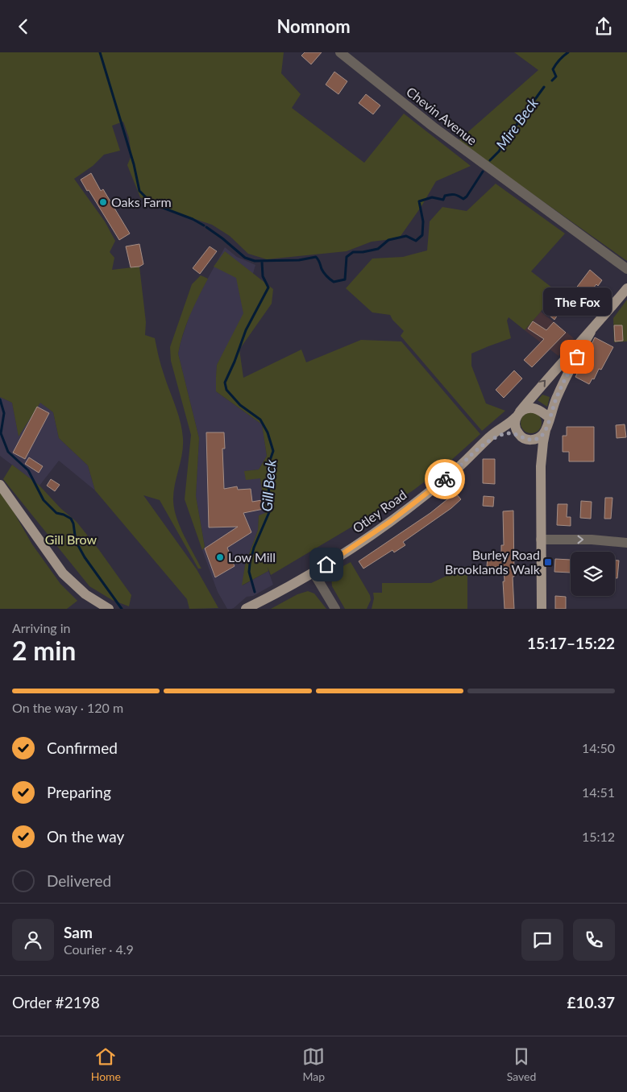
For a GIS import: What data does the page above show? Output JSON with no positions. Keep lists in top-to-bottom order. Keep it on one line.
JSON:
{"streets":{"main road":["Otley Road"],"street":["Chevin Avenue"]},"water":["Mire Beck","Gill Beck"],"parks":["Gill Brow"],"places":{"other":["Oaks Farm","The Fox","Low Mill"],"transit":["Burley Road Brooklands Walk"]},"page":{"header":"Nomnom","bubble":"The Fox","heading":["2 min","Arriving in","15:17–15:22"],"panel":["Sam","Courier · 4.9","Order #2198","£10.37"],"bar":"On the way · 120 m","list":[["Confirmed","14:50"],["Preparing","14:51"],["On the way","15:12"],"Delivered"],"tabs":["Home","Map","Saved"]}}
